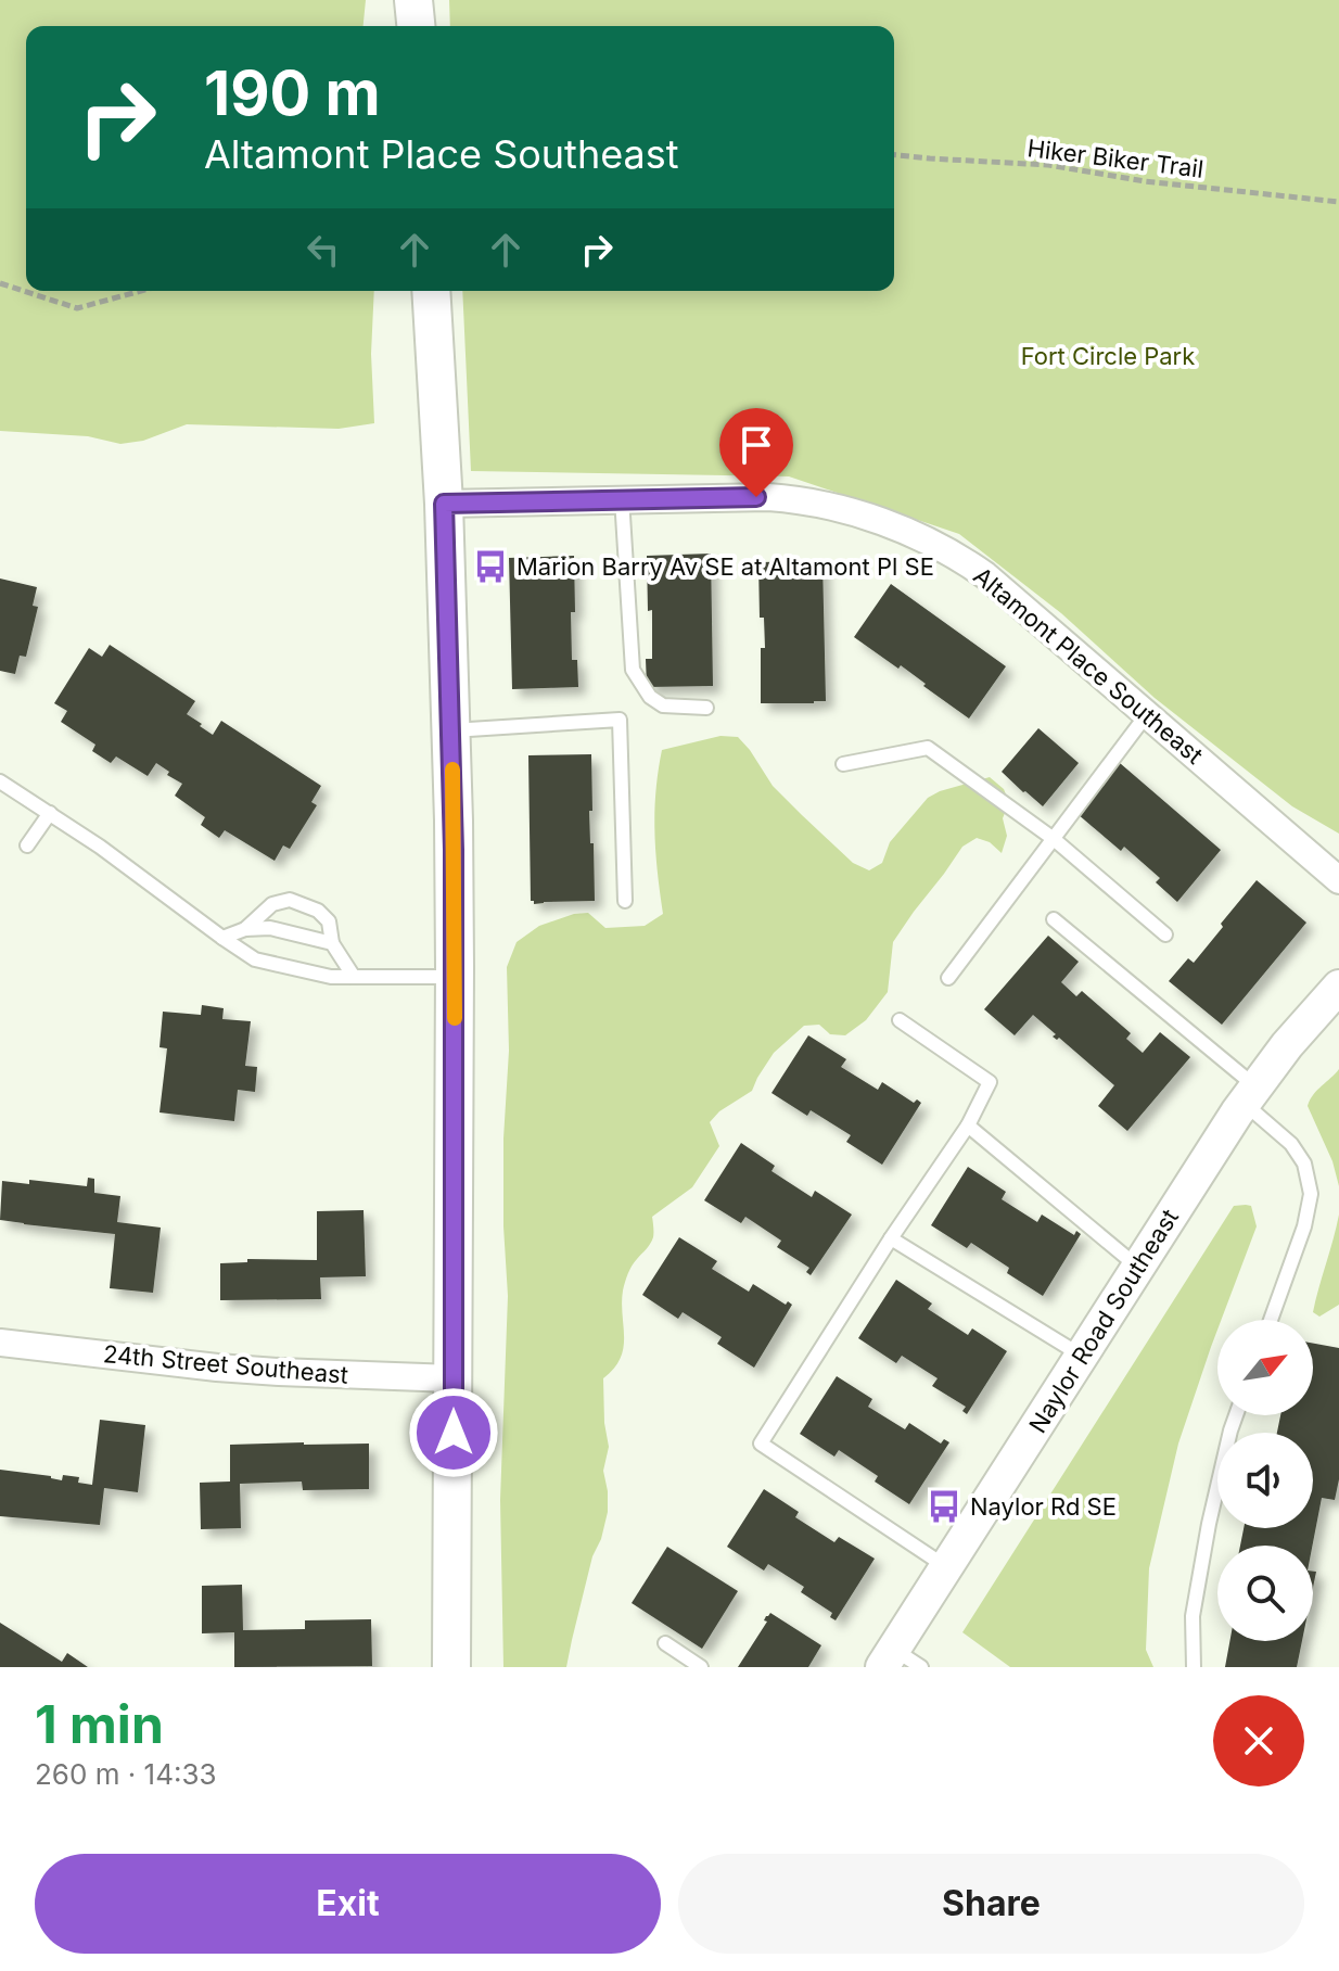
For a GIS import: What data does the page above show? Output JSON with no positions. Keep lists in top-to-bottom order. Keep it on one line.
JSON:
{"streets":{"street":["Altamont Place Southeast","Naylor Road Southeast","24th Street Southeast"],"path":["Hiker Biker Trail"]},"parks":["Fort Circle Park"],"places":{"bus stop":["Marion Barry Av SE at Altamont Pl SE","Naylor Rd SE"]},"north":"top right","page":{"turn":["190 m","Altamont Place Southeast"],"heading":["1 min","260 m · 14:33"],"buttons":["Exit","Share"]}}
